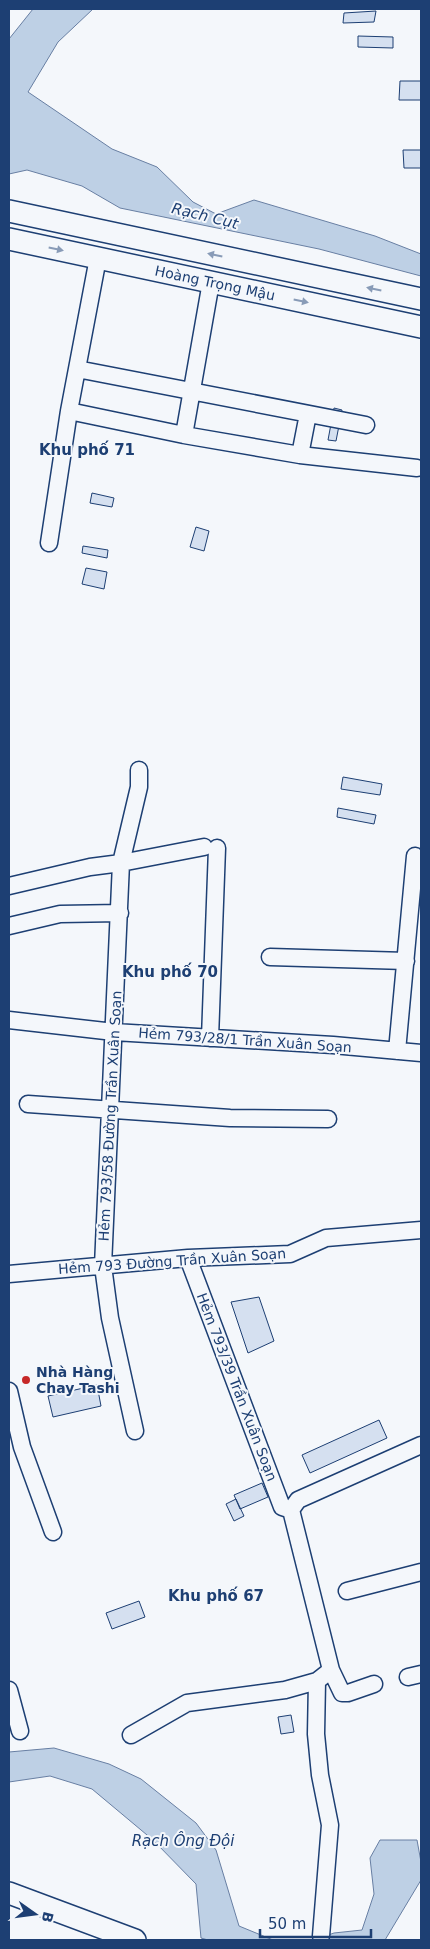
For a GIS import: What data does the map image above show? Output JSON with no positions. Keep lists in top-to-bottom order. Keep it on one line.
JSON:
{"streets":{"main road":["Hoàng Trọng Mậu"],"street":["Hẻm 793/28/1 Trần Xuân Soạn","Hẻm 793/58 Đường Trần Xuân Soạn","Hẻm 793 Đường Trần Xuân Soạn","Hẻm 793/39 Trần Xuân Soạn"]},"crossings":[["Hẻm 793/28/1 Trần Xuân Soạn","Hẻm 793/58 Đường Trần Xuân Soạn"],["Hẻm 793/58 Đường Trần Xuân Soạn","Hẻm 793 Đường Trần Xuân Soạn"],["Hẻm 793 Đường Trần Xuân Soạn","Hẻm 793/39 Trần Xuân Soạn"]],"districts":["Khu phố 71","Khu phố 70","Khu phố 67"],"water":["Rạch Cụt","Rạch Ông Đội"],"places":["Nhà Hàng Chay Tashi"],"scale_bar":"50 m","north":"right"}
